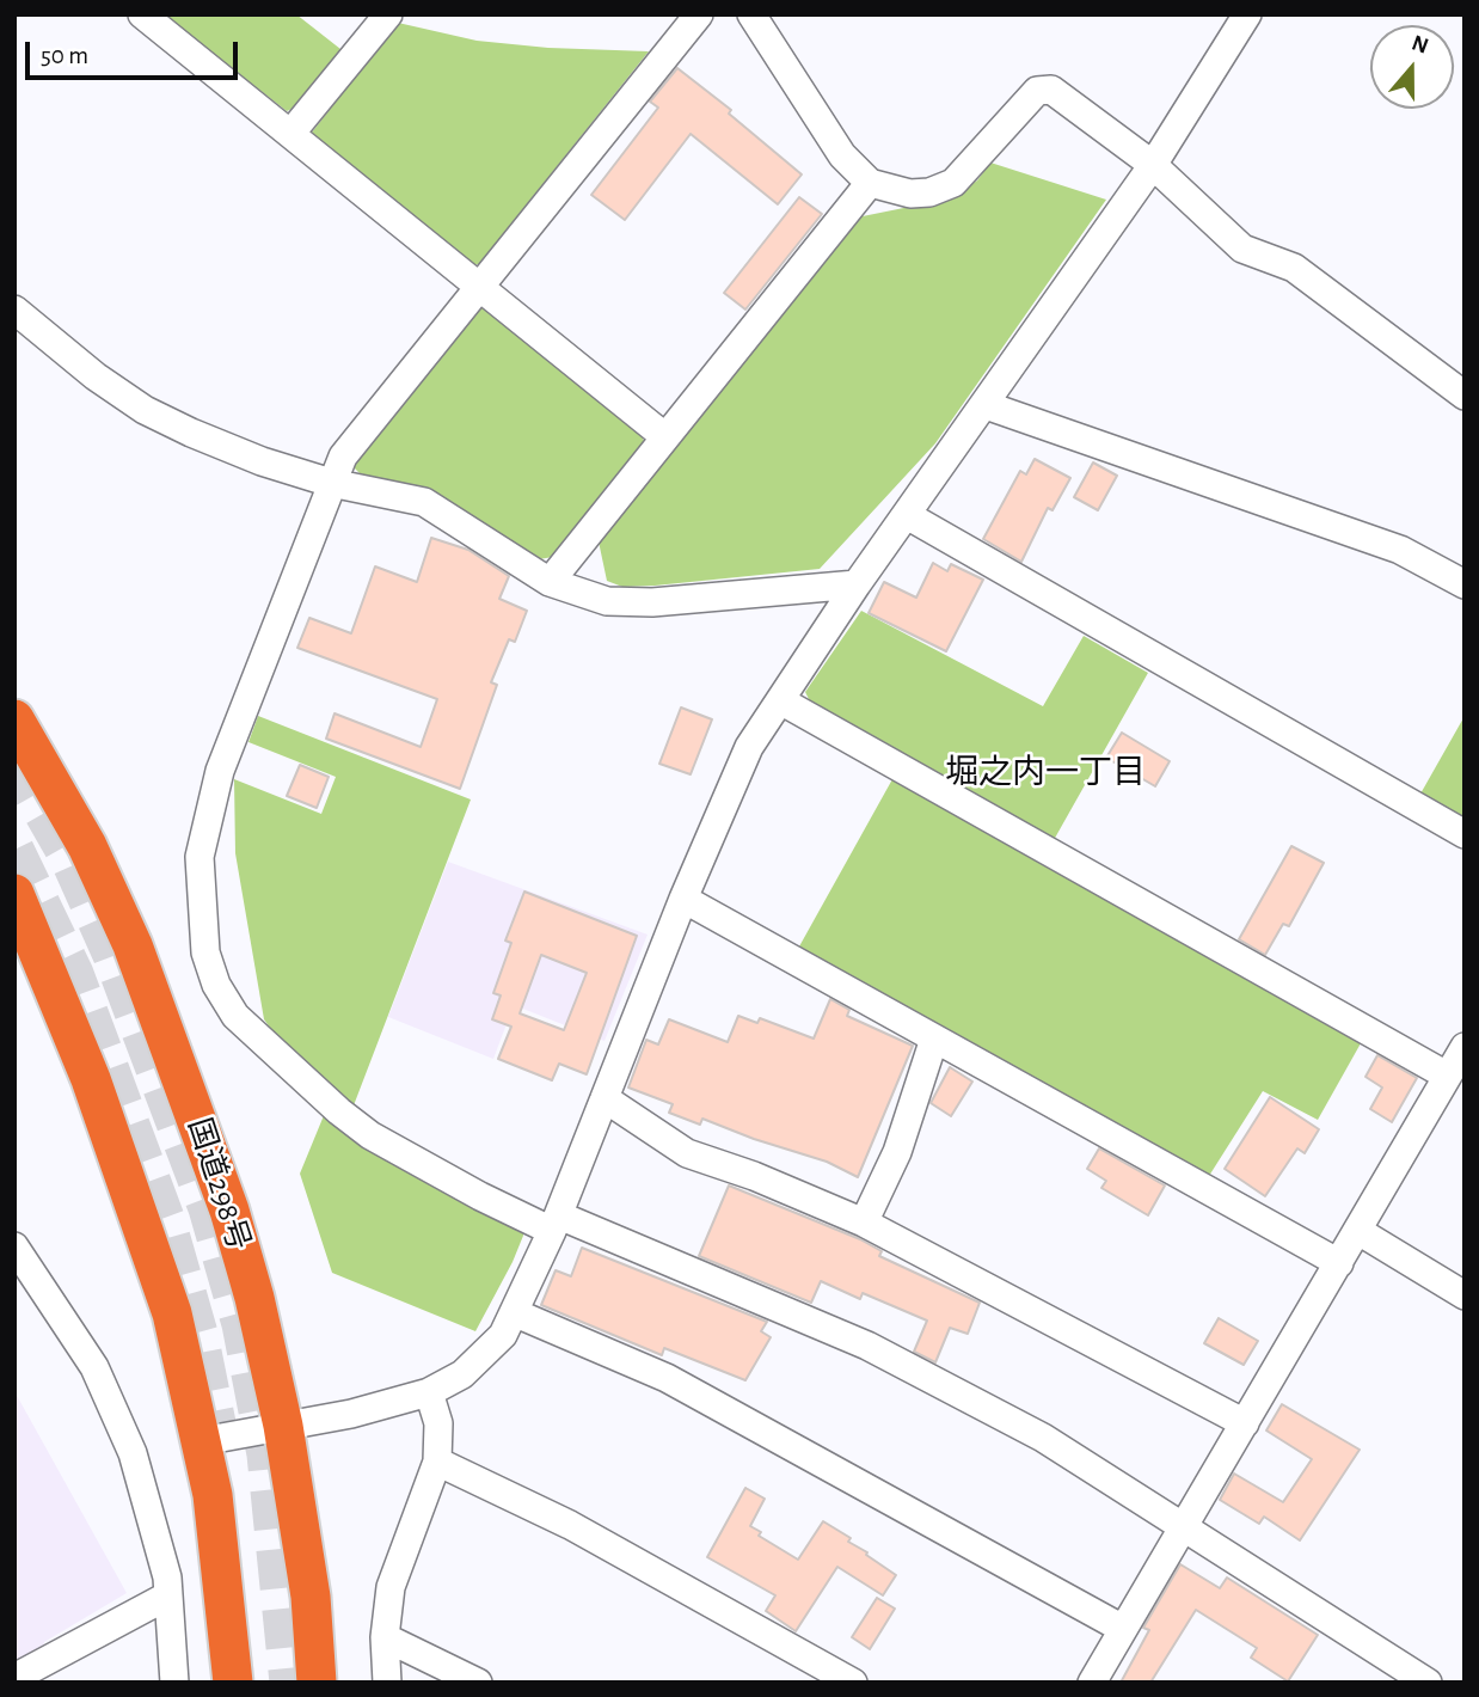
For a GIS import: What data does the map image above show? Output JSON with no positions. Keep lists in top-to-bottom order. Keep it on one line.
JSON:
{"streets":{"highway":["国道298号"]},"districts":["堀之内一丁目"],"scale_bar":"50 m","north":"top"}
